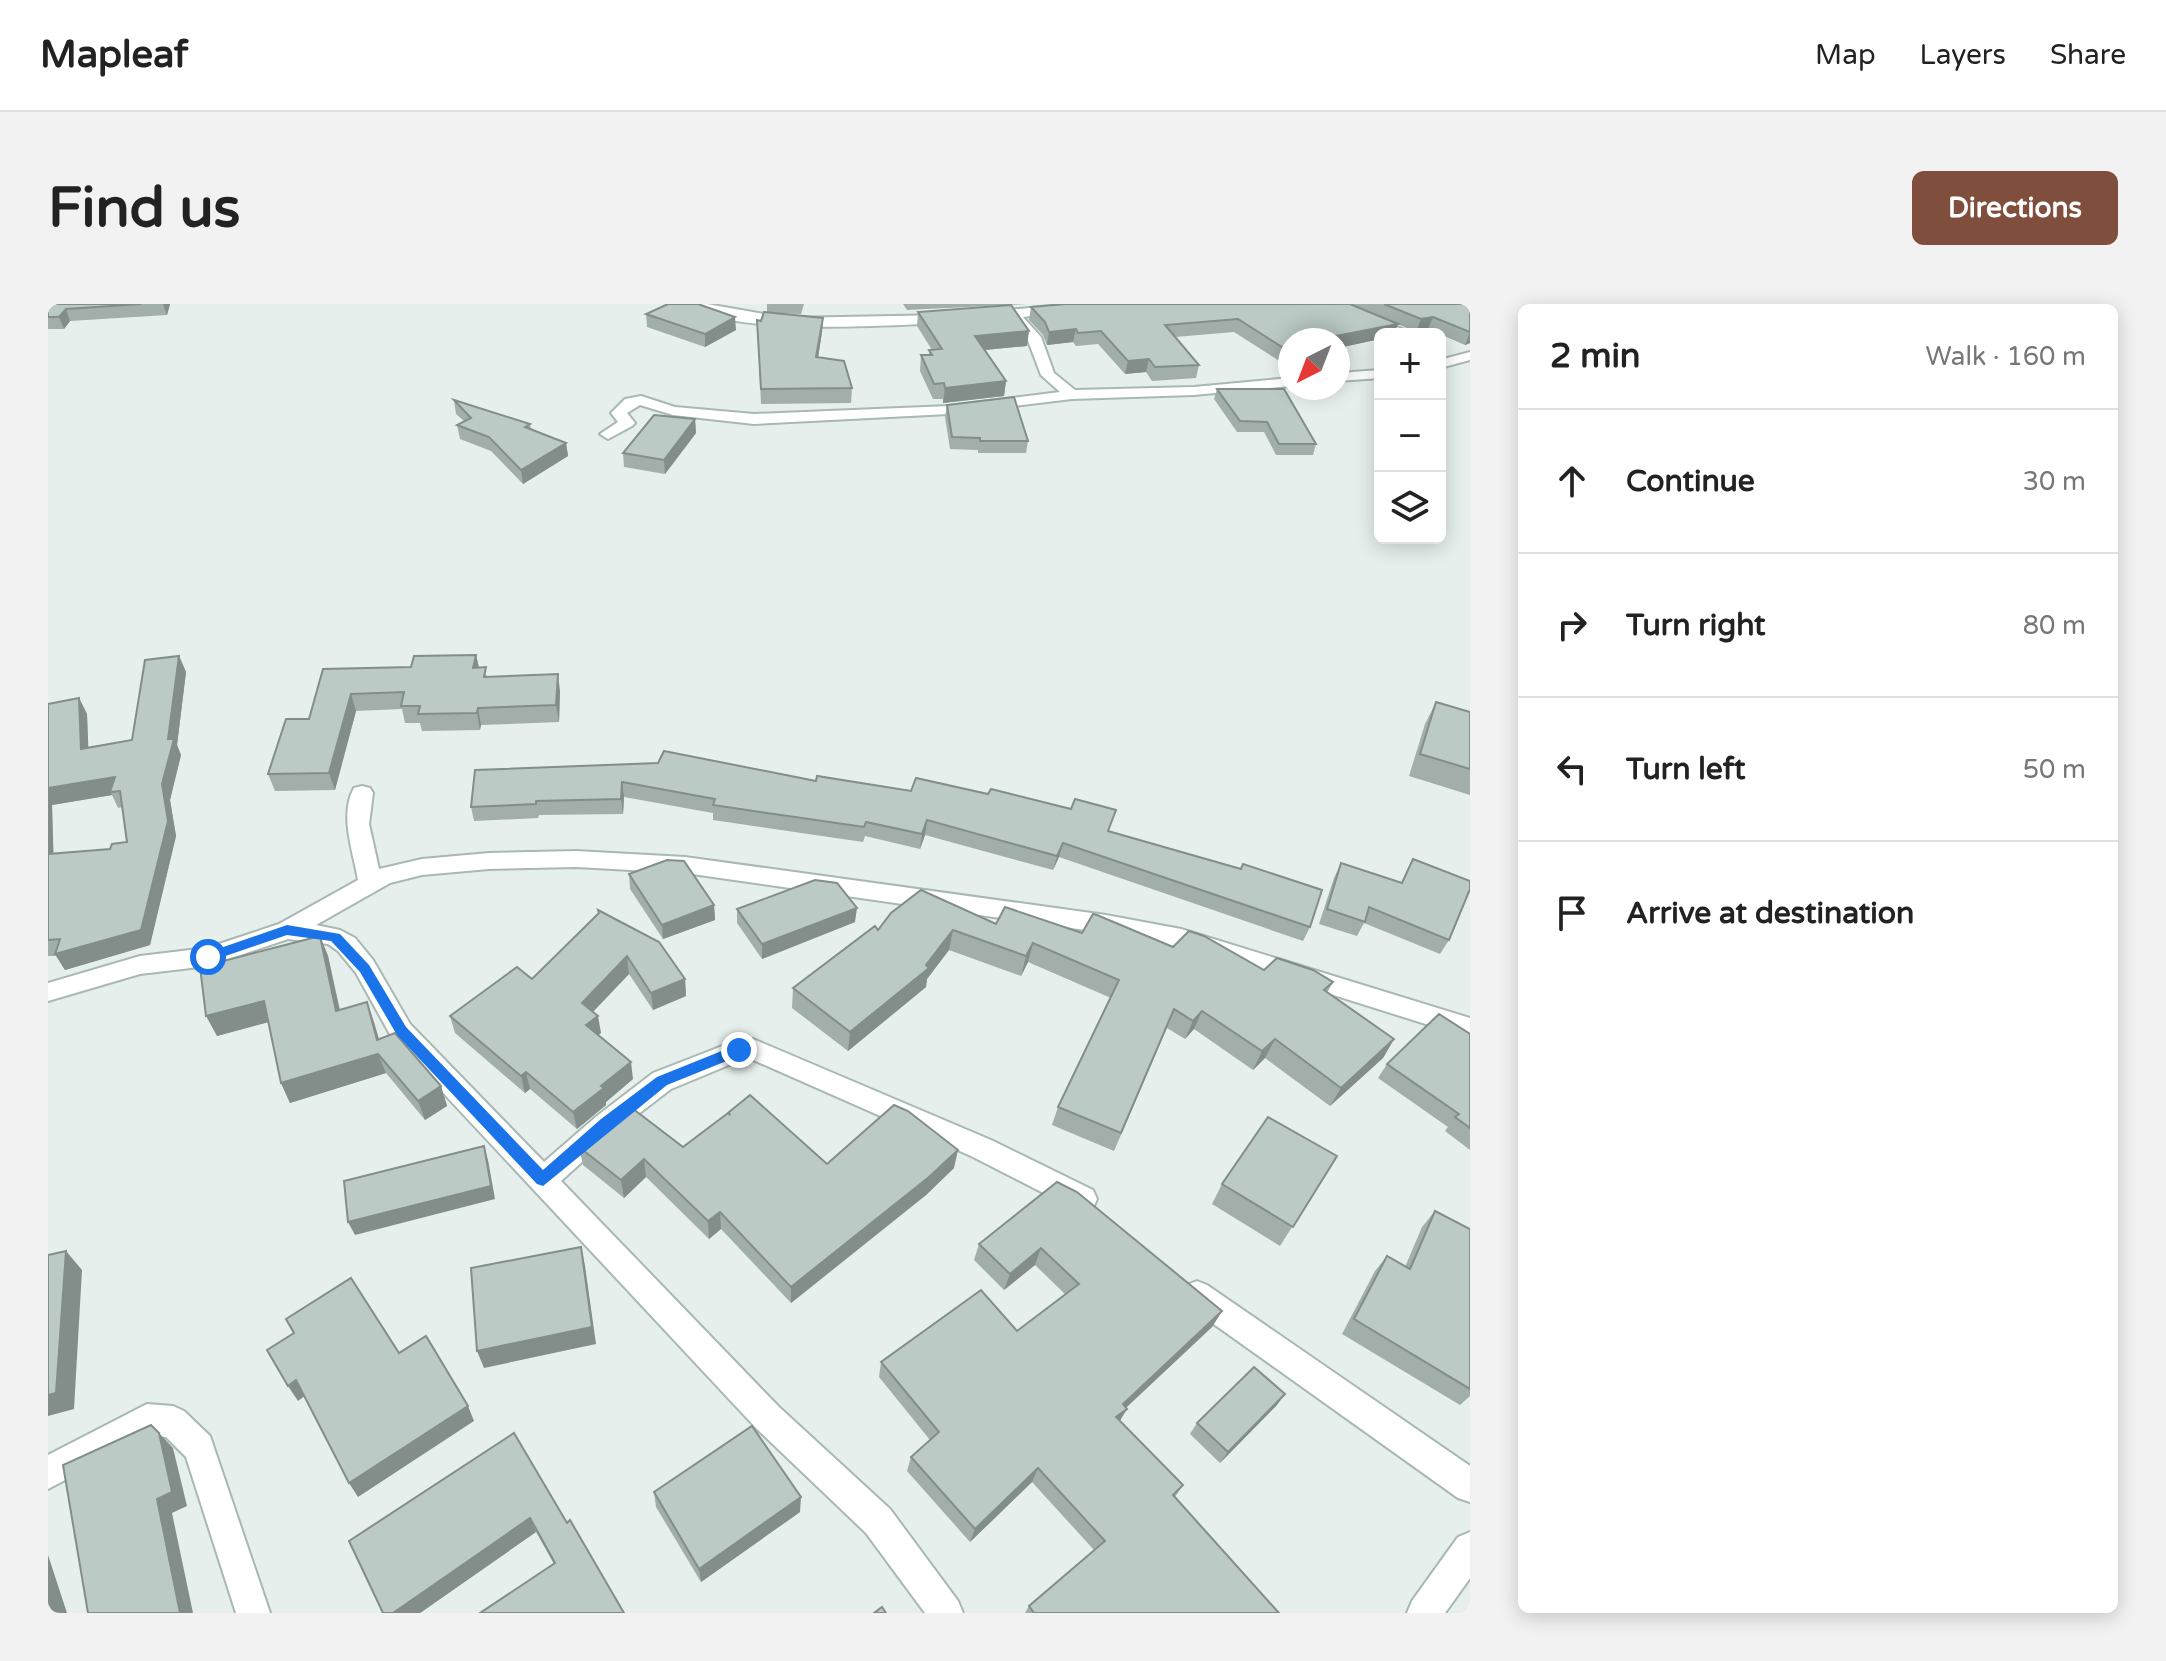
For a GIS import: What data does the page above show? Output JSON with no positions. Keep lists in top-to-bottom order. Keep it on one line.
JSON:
{"north":"bottom left","page":{"header":"Mapleaf","nav":["Map","Layers","Share"],"buttons":"Directions","title":"Find us","heading":["2 min","Walk · 160 m"],"map_buttons":["+","−"],"list":[["Continue","30 m"],["Turn right","80 m"],["Turn left","50 m"],"Arrive at destination"]}}
